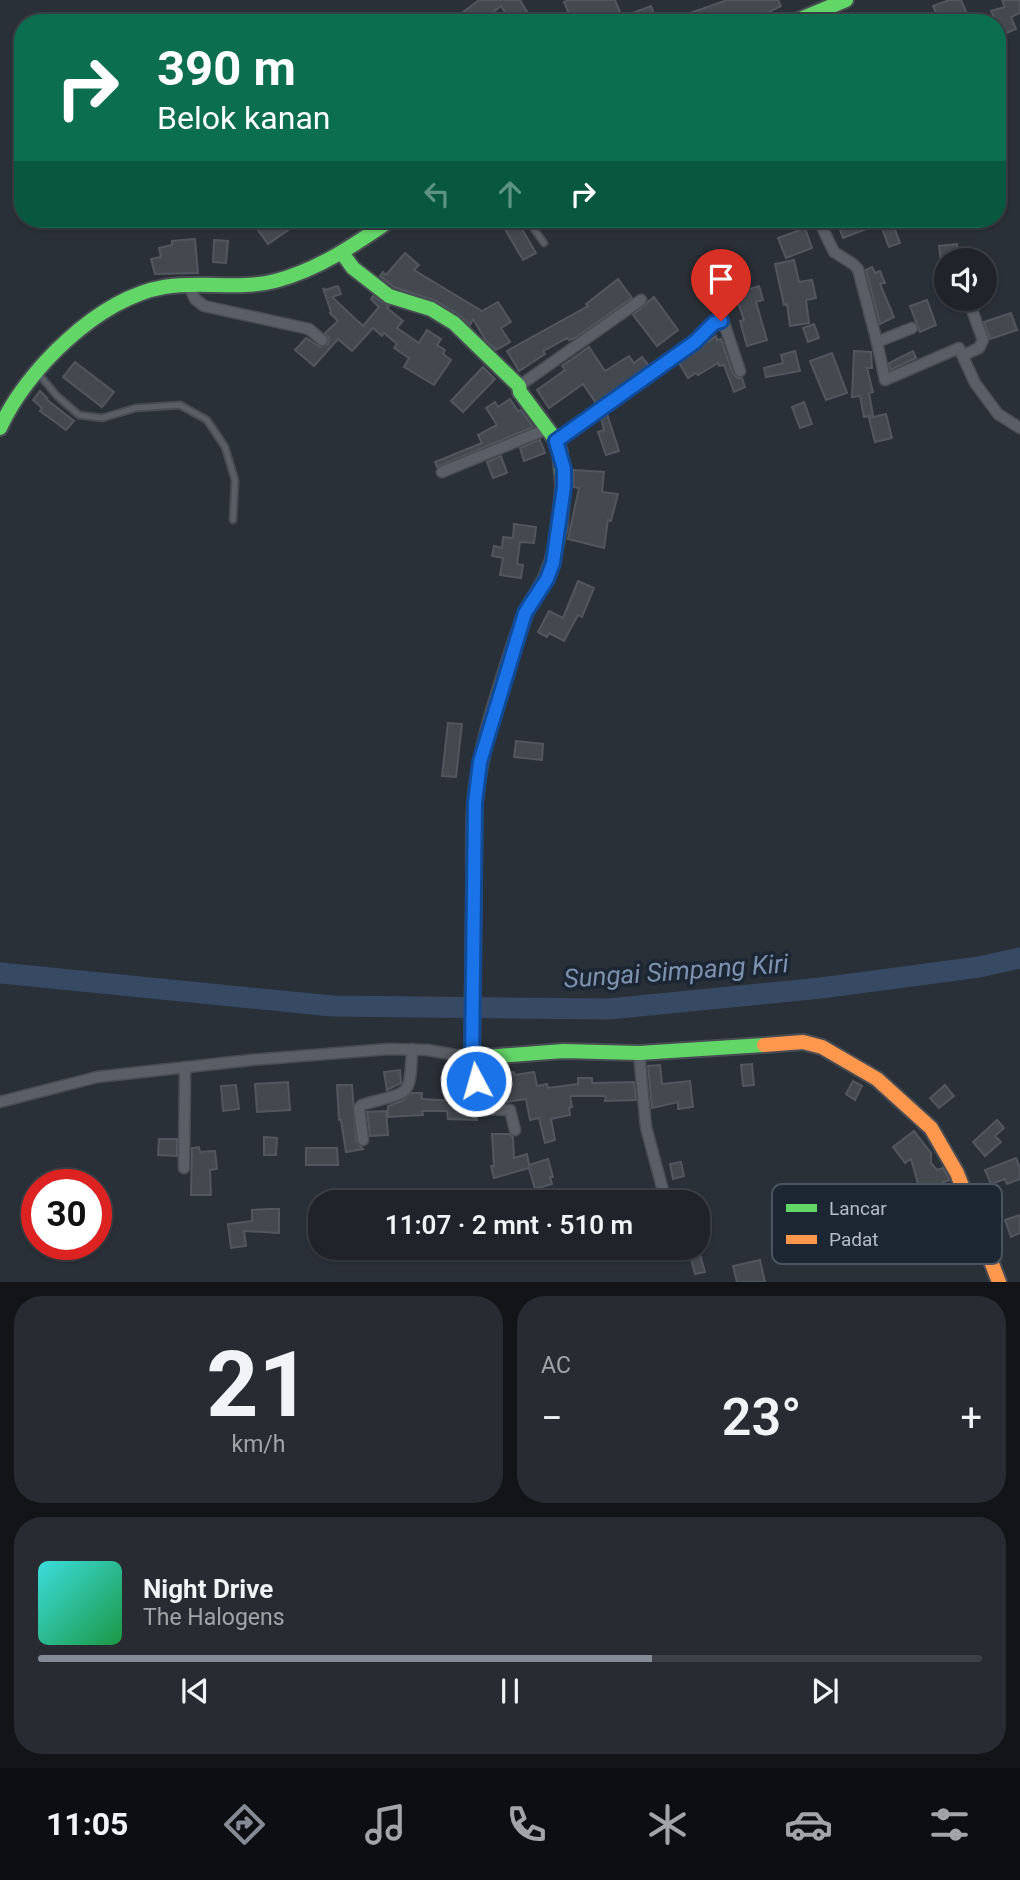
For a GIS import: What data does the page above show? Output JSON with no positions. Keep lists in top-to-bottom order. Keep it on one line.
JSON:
{"water":["Sungai Simpang Kiri"],"legend":["Lancar","Padat"],"page":{"turn":["390 m","Belok kanan"],"limit":"30","trip":"11:07 · 2 mnt · 510 m","tile":[["21","km/h"],"AC"],"heat":["−","23°","+"],"song":["Night Drive","The Halogens"],"tabs":"11:05"}}
